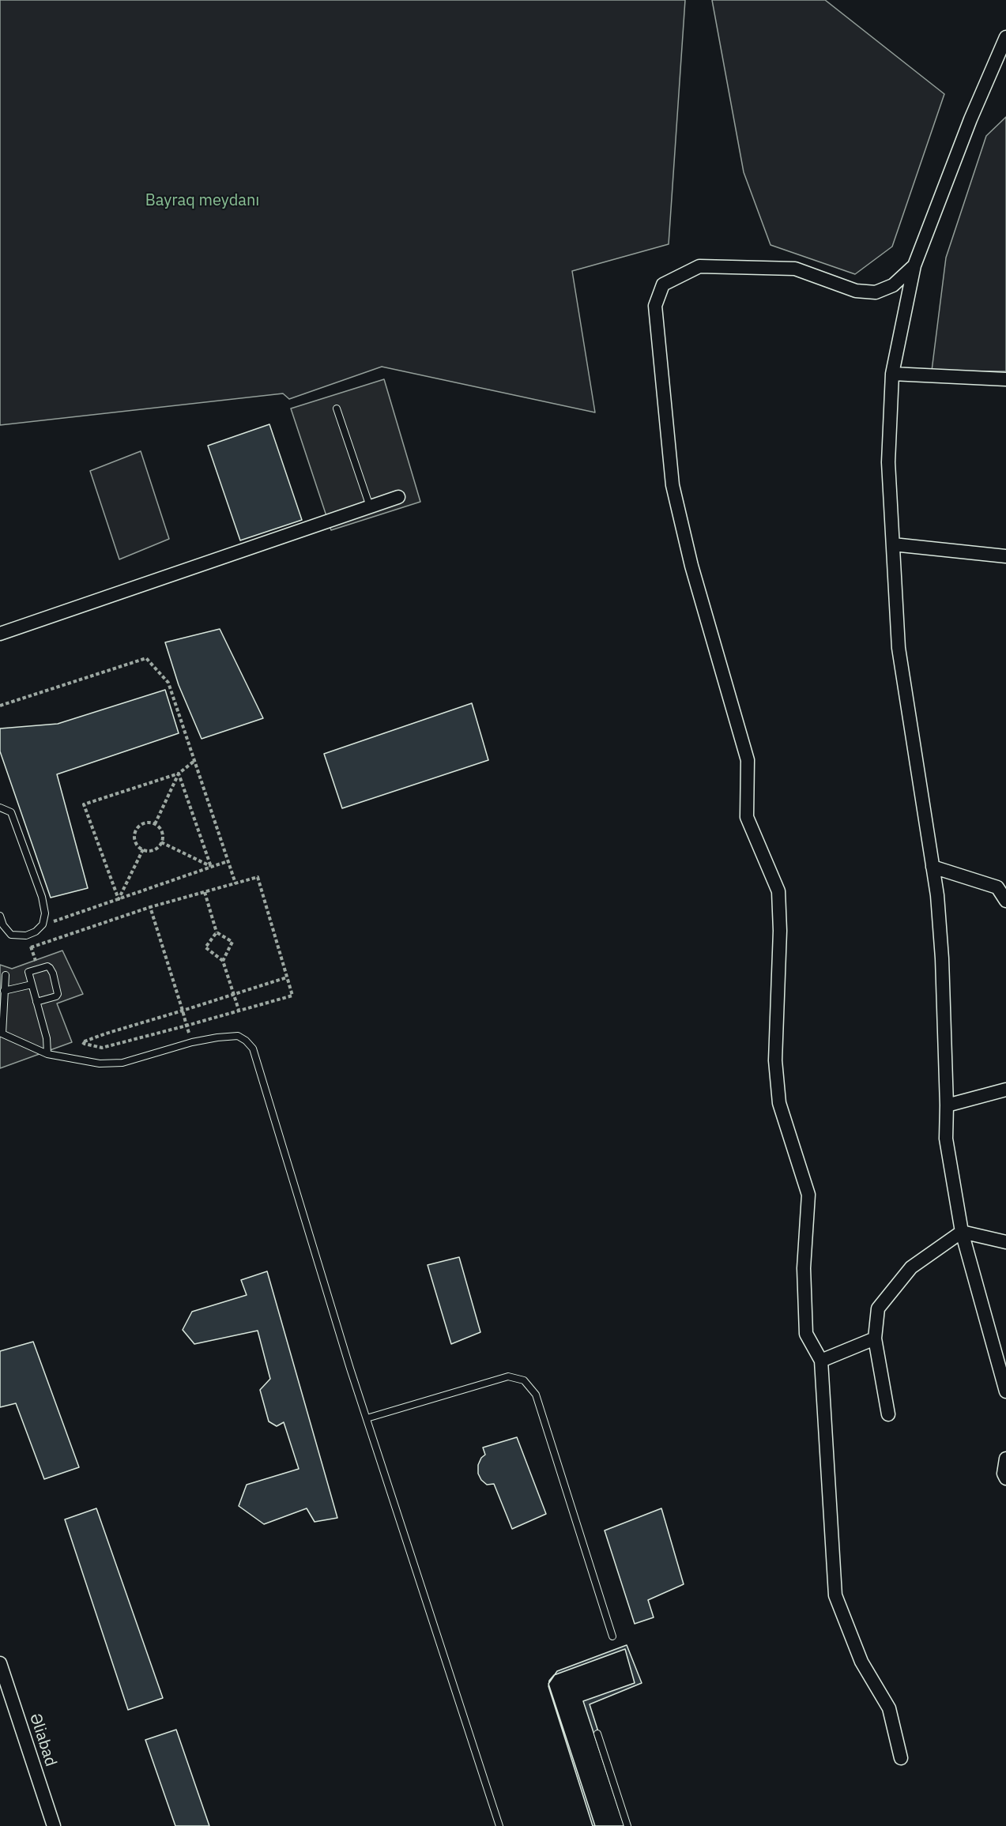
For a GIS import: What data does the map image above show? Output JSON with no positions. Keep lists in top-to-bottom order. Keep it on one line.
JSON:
{"streets":{"street":["Əliabad"]},"parks":["Bayraq meydanı"]}
